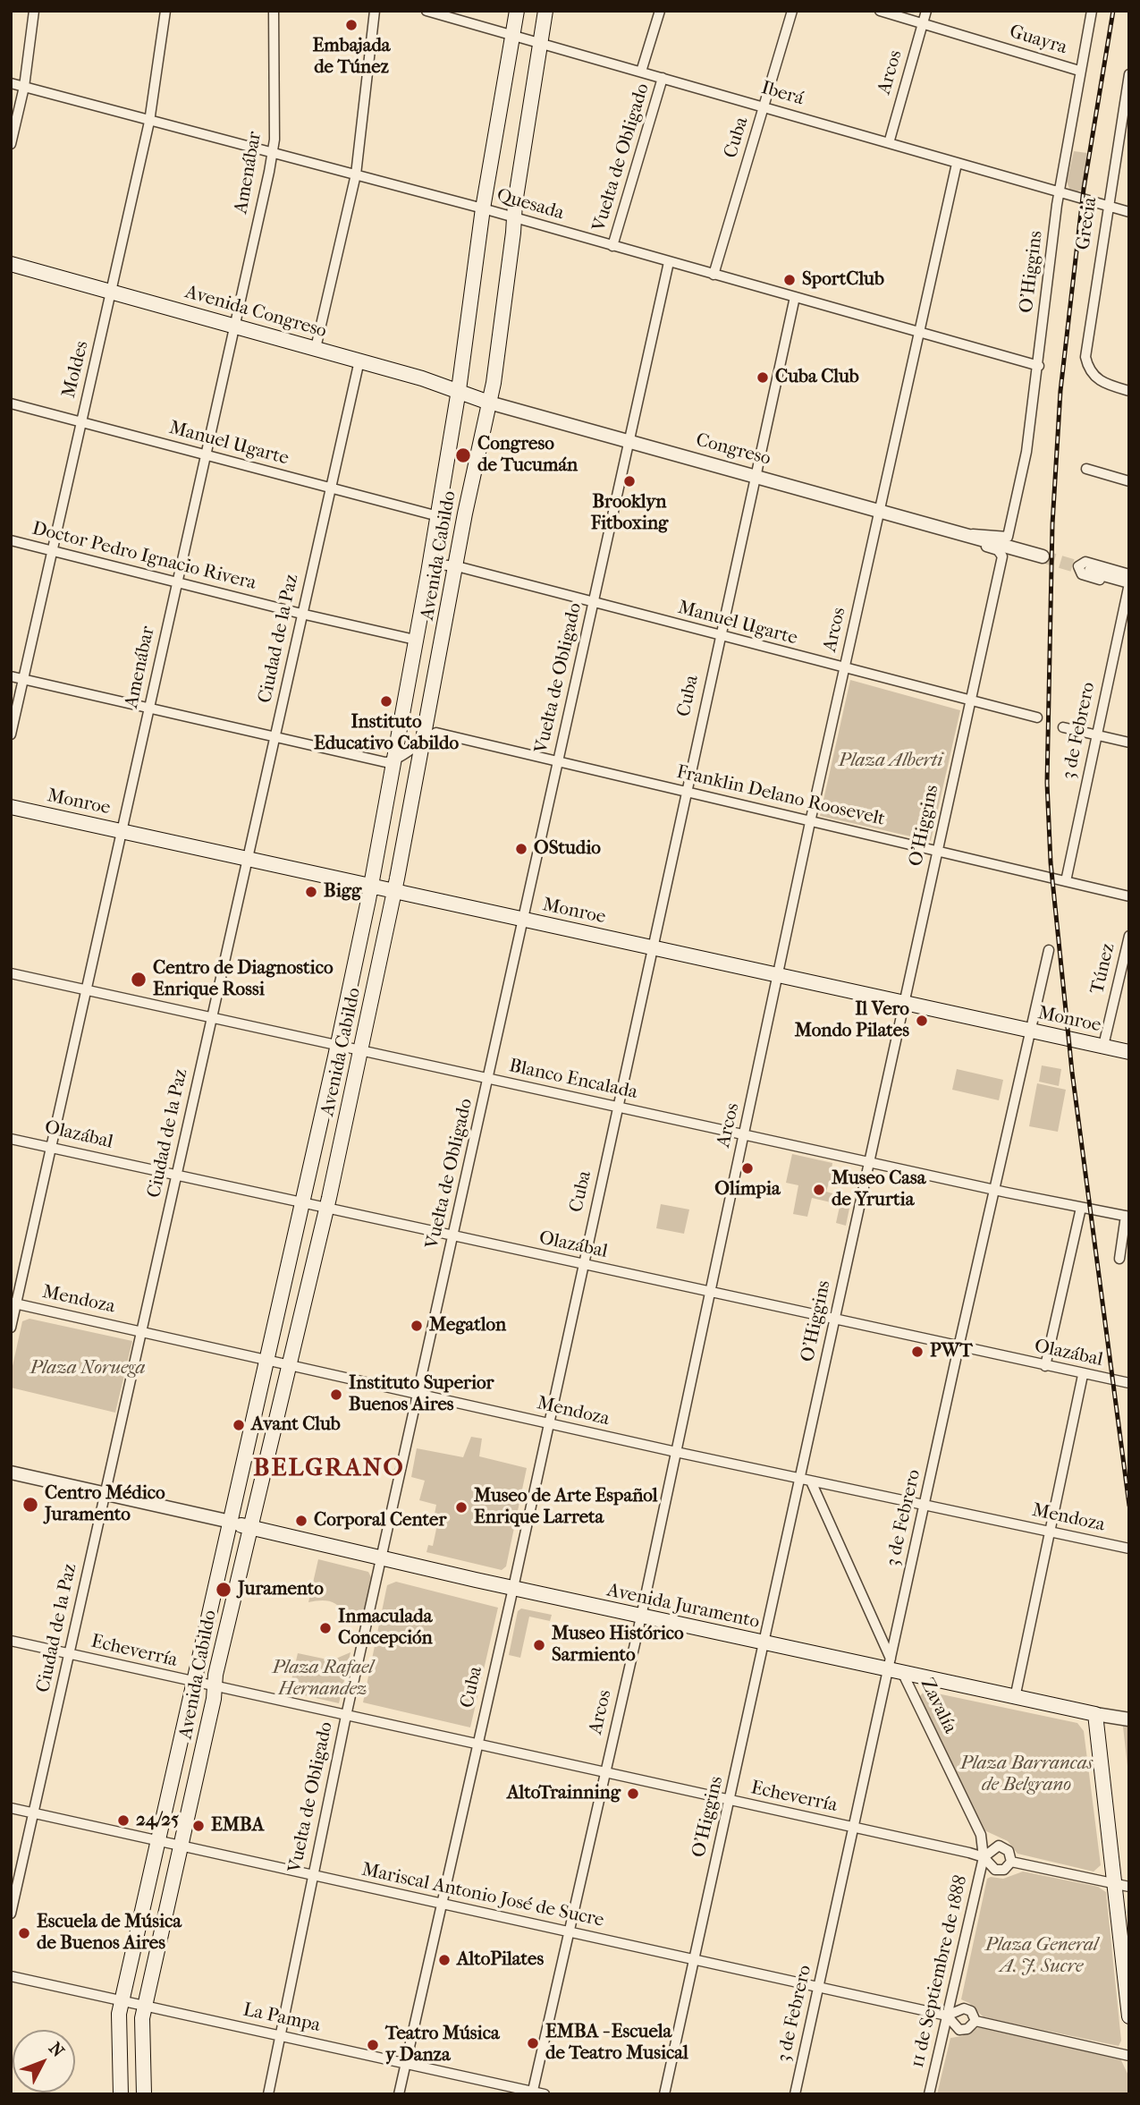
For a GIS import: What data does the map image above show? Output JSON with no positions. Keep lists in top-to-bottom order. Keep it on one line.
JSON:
{"streets":{"main road":["Avenida Congreso","Avenida Cabildo","Monroe","Avenida Juramento"],"street":["Guayra","Arcos","Iberá","Cuba","Vuelta de Obligado","Amenábar","Quesada","Grecia","O'Higgins","Moldes","Manuel Ugarte","Congreso","Doctor Pedro Ignacio Rivera","Ciudad de la Paz","3 de Febrero","Franklin Delano Roosevelt","Túnez","Blanco Encalada","Olazábal","Mendoza","Echeverría","Zavalía","Mariscal Antonio José de Sucre","11 de Septiembre de 1888","La Pampa"]},"crossings":[["Guayra","Arcos"],["Guayra","O'Higgins"],["Arcos","Iberá"],["Arcos","Quesada"],["Arcos","Manuel Ugarte"],["Arcos","Congreso"],["Arcos","Franklin Delano Roosevelt"],["Arcos","Monroe"],["Arcos","Blanco Encalada"],["Arcos","Olazábal"],["Arcos","Mendoza"],["Arcos","Avenida Juramento"],["Arcos","Echeverría"],["Arcos","Mariscal Antonio José de Sucre"],["Arcos","La Pampa"],["Iberá","Cuba"],["Iberá","Vuelta de Obligado"],["Iberá","Grecia"],["Iberá","O'Higgins"],["Iberá","Avenida Cabildo"],["Cuba","Quesada"],["Cuba","Manuel Ugarte"],["Cuba","Congreso"],["Cuba","Franklin Delano Roosevelt"],["Cuba","Monroe"],["Cuba","Blanco Encalada"],["Cuba","Olazábal"],["Cuba","Mendoza"],["Cuba","Avenida Juramento"],["Cuba","Echeverría"],["Cuba","Mariscal Antonio José de Sucre"],["Cuba","La Pampa"],["Vuelta de Obligado","Quesada"],["Vuelta de Obligado","Manuel Ugarte"],["Vuelta de Obligado","Congreso"],["Vuelta de Obligado","Franklin Delano Roosevelt"],["Vuelta de Obligado","Monroe"],["Vuelta de Obligado","Blanco Encalada"],["Vuelta de Obligado","Olazábal"],["Vuelta de Obligado","Mendoza"],["Vuelta de Obligado","Avenida Juramento"],["Vuelta de Obligado","Echeverría"],["Vuelta de Obligado","Mariscal Antonio José de Sucre"],["Vuelta de Obligado","La Pampa"],["Amenábar","Quesada"],["Amenábar","Avenida Congreso"],["Amenábar","Manuel Ugarte"],["Amenábar","Doctor Pedro Ignacio Rivera"],["Amenábar","Monroe"],["Amenábar","Blanco Encalada"],["Amenábar","Olazábal"],["Amenábar","Mendoza"],["Quesada","O'Higgins"],["Quesada","Moldes"],["Quesada","Avenida Cabildo"],["O'Higgins","Manuel Ugarte"],["O'Higgins","Congreso"],["O'Higgins","Franklin Delano Roosevelt"],["O'Higgins","Monroe"],["O'Higgins","Blanco Encalada"],["O'Higgins","Olazábal"],["O'Higgins","Mendoza"],["O'Higgins","Avenida Juramento"],["O'Higgins","Echeverría"],["O'Higgins","Mariscal Antonio José de Sucre"],["Avenida Congreso","Moldes"],["Avenida Congreso","Congreso"],["Avenida Congreso","Avenida Cabildo"],["Avenida Congreso","Ciudad de la Paz"],["Moldes","Manuel Ugarte"],["Moldes","Doctor Pedro Ignacio Rivera"],["Manuel Ugarte","Avenida Cabildo"],["Manuel Ugarte","Ciudad de la Paz"],["Congreso","Avenida Cabildo"],["Avenida Cabildo","Doctor Pedro Ignacio Rivera"],["Avenida Cabildo","Franklin Delano Roosevelt"],["Avenida Cabildo","Monroe"],["Avenida Cabildo","Blanco Encalada"],["Avenida Cabildo","Olazábal"],["Avenida Cabildo","Mendoza"],["Avenida Cabildo","Avenida Juramento"],["Avenida Cabildo","Echeverría"],["Avenida Cabildo","Mariscal Antonio José de Sucre"],["Avenida Cabildo","La Pampa"],["Doctor Pedro Ignacio Rivera","Ciudad de la Paz"],["Ciudad de la Paz","Monroe"],["Ciudad de la Paz","Blanco Encalada"],["Ciudad de la Paz","Olazábal"],["Ciudad de la Paz","Mendoza"],["Ciudad de la Paz","Echeverría"],["Ciudad de la Paz","Mariscal Antonio José de Sucre"],["3 de Febrero","Franklin Delano Roosevelt"],["3 de Febrero","Monroe"],["3 de Febrero","Blanco Encalada"],["3 de Febrero","Olazábal"],["3 de Febrero","Mendoza"],["3 de Febrero","Avenida Juramento"],["3 de Febrero","Echeverría"],["3 de Febrero","Mariscal Antonio José de Sucre"],["Monroe","Túnez"],["Avenida Juramento","Zavalía"],["Echeverría","Zavalía"],["Echeverría","11 de Septiembre de 1888"],["Zavalía","11 de Septiembre de 1888"],["Mariscal Antonio José de Sucre","11 de Septiembre de 1888"]],"districts":["BELGRANO"],"parks":["Plaza Alberti","Plaza Noruega","Plaza Rafael Hernandez","Plaza Barrancas de Belgrano","Plaza General A. J. Sucre"],"places":["Embajada de Túnez","SportClub","Cuba Club","Congreso de Tucumán","Brooklyn Fitboxing","Instituto Educativo Cabildo","OStudio","Bigg","Centro de Diagnostico Enrique Rossi","Il Vero Mondo Pilates","Olimpia","Museo Casa de Yrurtia","Megatlon","PWT","Instituto Superior Buenos Aires","Avant Club","Centro Médico Juramento","Museo de Arte Español Enrique Larreta","Corporal Center","Juramento","Inmaculada Concepción","Museo Histórico Sarmiento","AltoTrainning","24/25","EMBA","Escuela de Música de Buenos Aires","AltoPilates","EMBA - Escuela de Teatro Musical","Teatro Música y Danza"],"north":"top right"}
